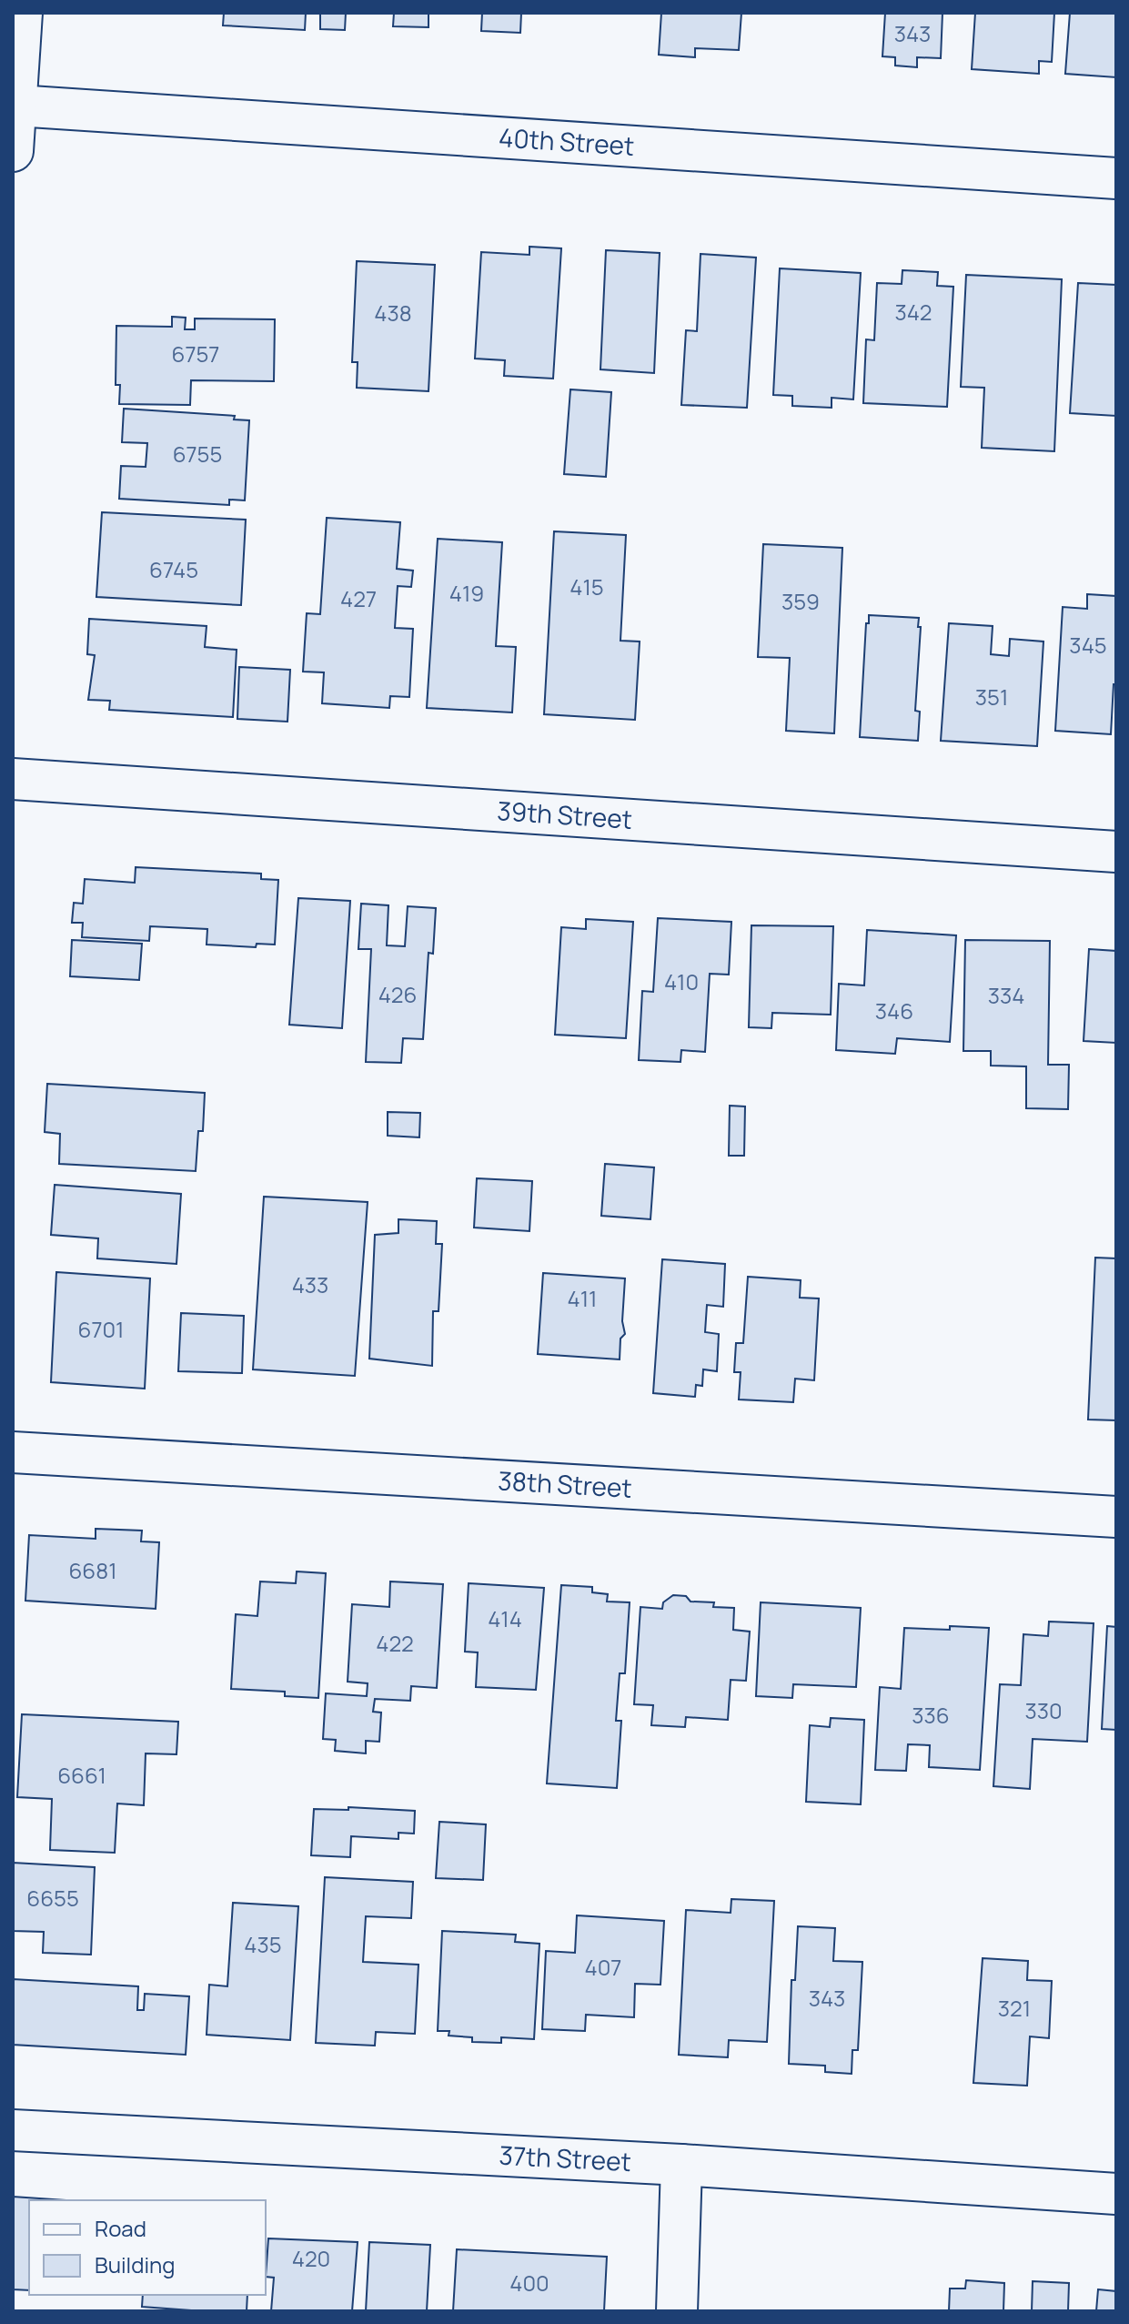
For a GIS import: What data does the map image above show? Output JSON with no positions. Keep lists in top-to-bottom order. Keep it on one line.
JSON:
{"streets":{"street":["40th Street","39th Street","38th Street","37th Street"]},"house_numbers":["343","342","438","6757","6755","6745","415","419","427","359","345","351","410","426","334","346","433","411","6701","6681","414","422","330","336","6661","6655","435","407","343","321","420","400"],"legend":["Road","Building"]}
